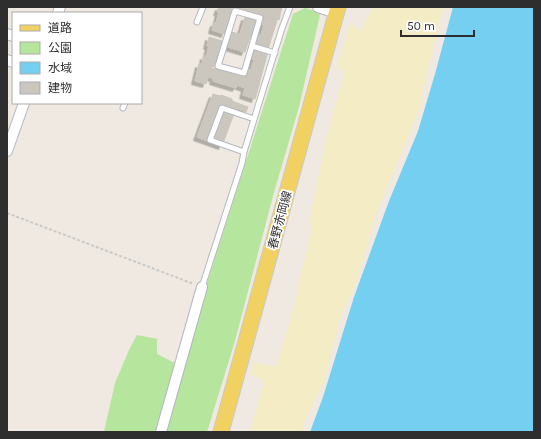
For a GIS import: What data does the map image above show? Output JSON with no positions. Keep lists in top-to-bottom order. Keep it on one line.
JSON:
{"streets":{"main road":["春野赤岡線"]},"legend":["道路","公園","水域","建物"],"scale_bar":"50 m"}
